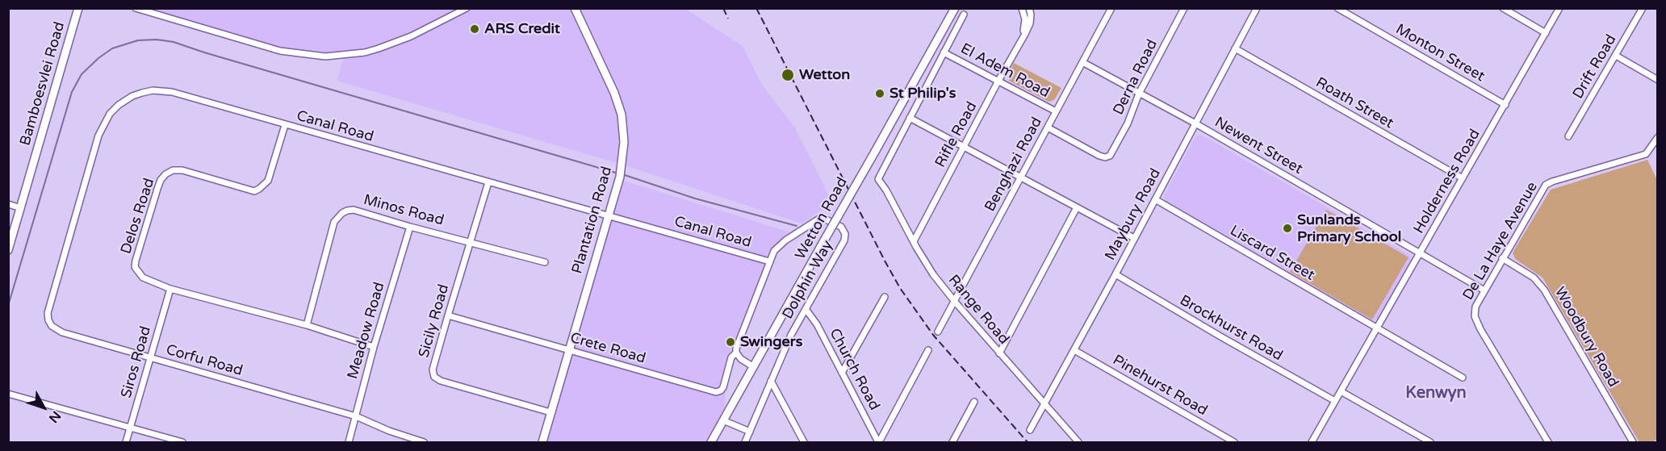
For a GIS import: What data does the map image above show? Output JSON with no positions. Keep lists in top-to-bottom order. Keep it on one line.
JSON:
{"streets":{"street":["Monton Street","Drift Road","El Adem Road","Derna Road","Bamboesvlei Road","Roath Street","Canal Road","Rifle Road","Newent Street","Benghazi Road","Holderness Road","Minos Road","Maybury Road","Delos Road","Wetton Road","Plantation Road","De La Haye Avenue","Liscard Street","Dolphin Way","Range Road","Sicily Road","Brockhurst Road","Meadow Road","Woodbury Road","Crete Road","Corfu Road","Siros Road","Church Road","Pinehurst Road"]},"crossings":[["Monton Street","Holderness Road"],["El Adem Road","Rifle Road"],["El Adem Road","Benghazi Road"],["Derna Road","Newent Street"],["Derna Road","Benghazi Road"],["Roath Street","Holderness Road"],["Roath Street","Maybury Road"],["Canal Road","Delos Road"],["Canal Road","Plantation Road"],["Canal Road","Dolphin Way"],["Canal Road","Sicily Road"],["Canal Road","Corfu Road"],["Rifle Road","Range Road"],["Newent Street","Benghazi Road"],["Newent Street","Holderness Road"],["Newent Street","Maybury Road"],["Newent Street","De La Haye Avenue"],["Benghazi Road","Range Road"],["Holderness Road","Liscard Street"],["Holderness Road","Brockhurst Road"],["Minos Road","Delos Road"],["Minos Road","Sicily Road"],["Minos Road","Meadow Road"],["Maybury Road","Liscard Street"],["Maybury Road","Range Road"],["Maybury Road","Brockhurst Road"],["Maybury Road","Pinehurst Road"],["Delos Road","Meadow Road"],["Delos Road","Siros Road"],["Plantation Road","Sicily Road"],["Plantation Road","Crete Road"],["De La Haye Avenue","Woodbury Road"],["Dolphin Way","Crete Road"],["Dolphin Way","Church Road"],["Sicily Road","Crete Road"],["Meadow Road","Corfu Road"],["Corfu Road","Siros Road"]],"districts":["Kenwyn"],"places":["ARS Credit","Wetton","St Philip's","Sunlands Primary School","Swingers"],"north":"bottom right"}
